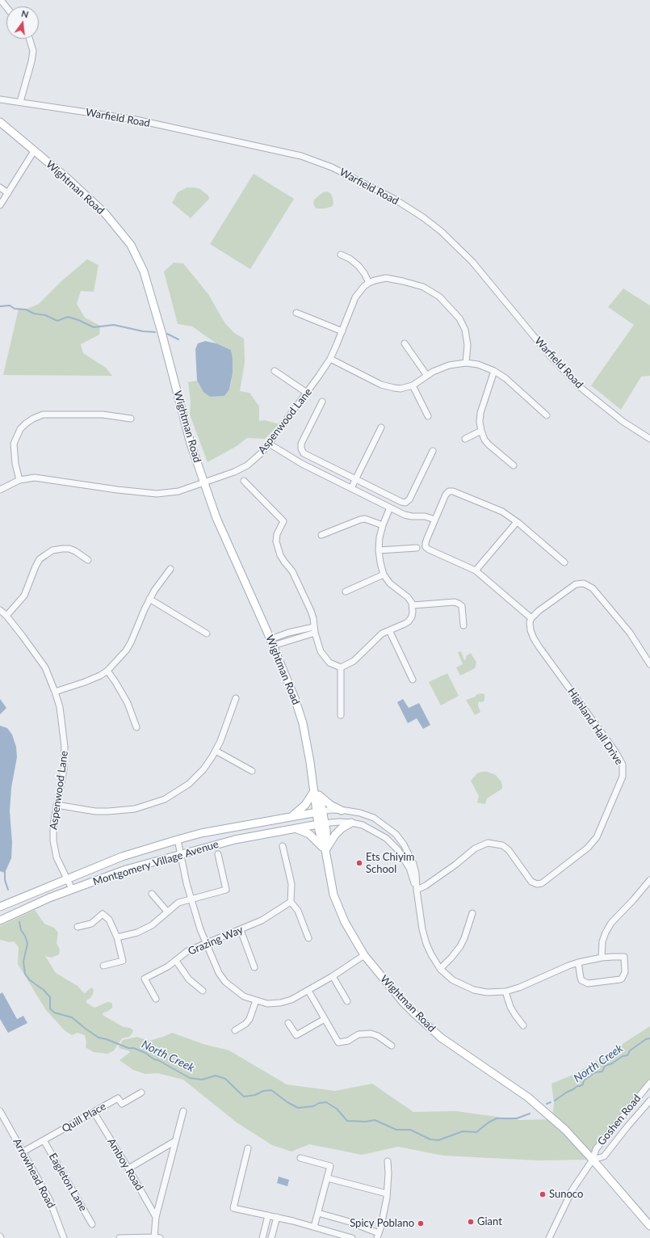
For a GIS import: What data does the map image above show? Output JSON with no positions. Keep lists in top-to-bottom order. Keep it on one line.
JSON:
{"streets":{"main road":["Wightman Road","Montgomery Village Avenue"],"street":["Warfield Road","Aspenwood Lane","Highland Hall Drive","Grazing Way","Quill Place","Goshen Road","Amboy Road","Arrowhead Road","Eagleton Lane"]},"crossings":[["Wightman Road","Aspenwood Lane"],["Wightman Road","Montgomery Village Avenue"],["Wightman Road","Goshen Road"],["Aspenwood Lane","Montgomery Village Avenue"],["Quill Place","Amboy Road"],["Quill Place","Arrowhead Road"],["Quill Place","Eagleton Lane"]],"water":["North Creek"],"places":["Ets Chiyim School","Sunoco","Giant","Spicy Poblano"],"north":"top"}
